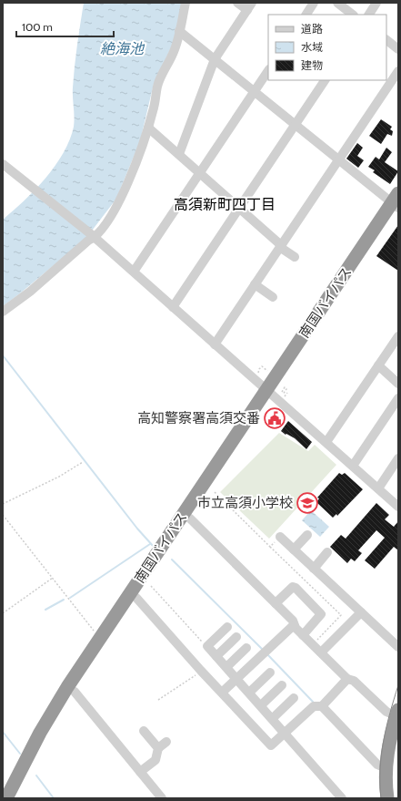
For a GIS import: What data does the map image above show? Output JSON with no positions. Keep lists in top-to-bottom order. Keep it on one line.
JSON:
{"streets":{"highway":["南国バイパス"]},"districts":["高須新町四丁目"],"water":["絶海池"],"places":{"public building":["高知警察署高須交番"],"school or university":["市立高須小学校"]},"legend":["道路","水域","建物"],"scale_bar":"100 m"}
